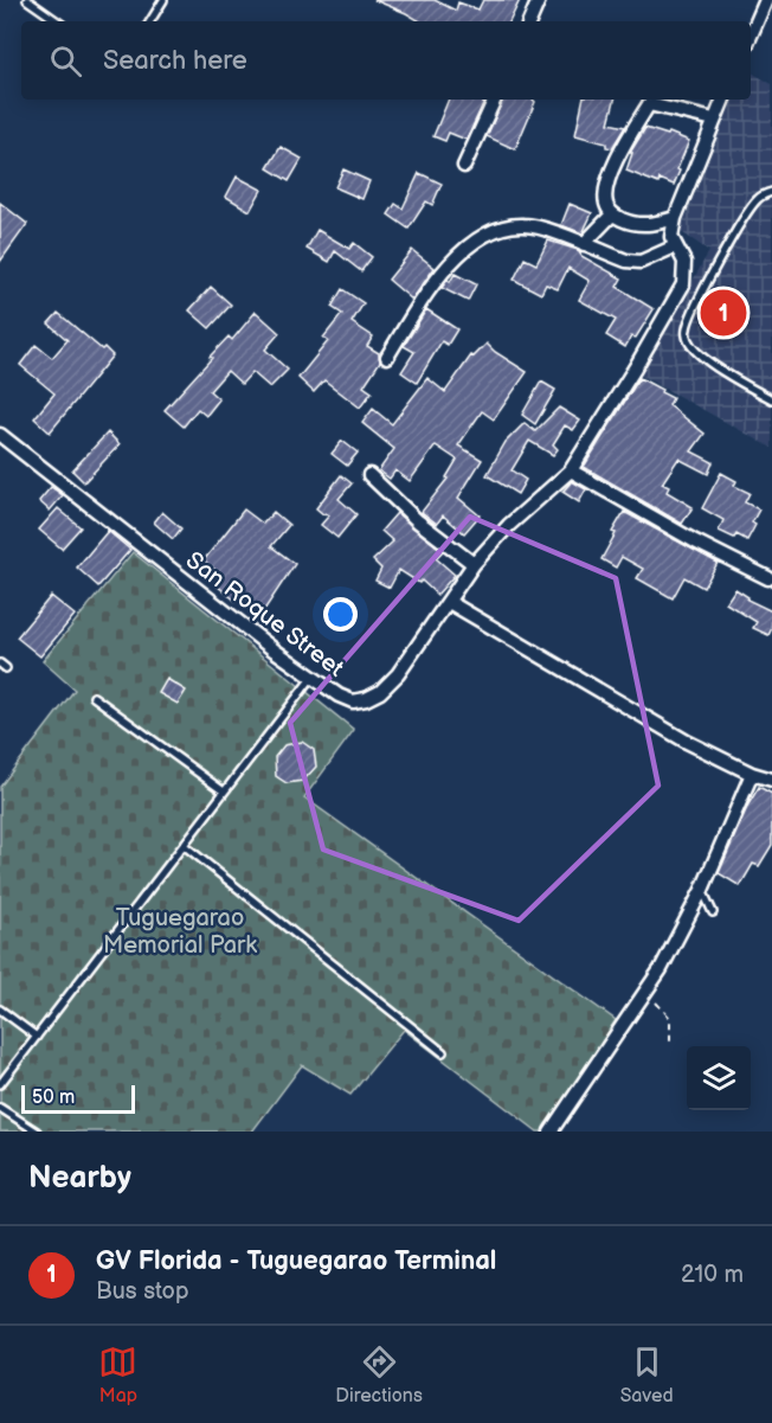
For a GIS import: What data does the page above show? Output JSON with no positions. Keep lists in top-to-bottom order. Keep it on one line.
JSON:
{"streets":{"street":["San Roque Street"]},"parks":["Tuguegarao Memorial Park"],"scale_bar":"50 m","page":{"search":"Search here","pins":"1","scale":"50 m","heading":"Nearby","list":[{"mark":"1","name":"GV Florida - Tuguegarao Terminal","note":"Bus stop","value":"210 m"}],"nav":["Map","Directions","Saved"]}}
